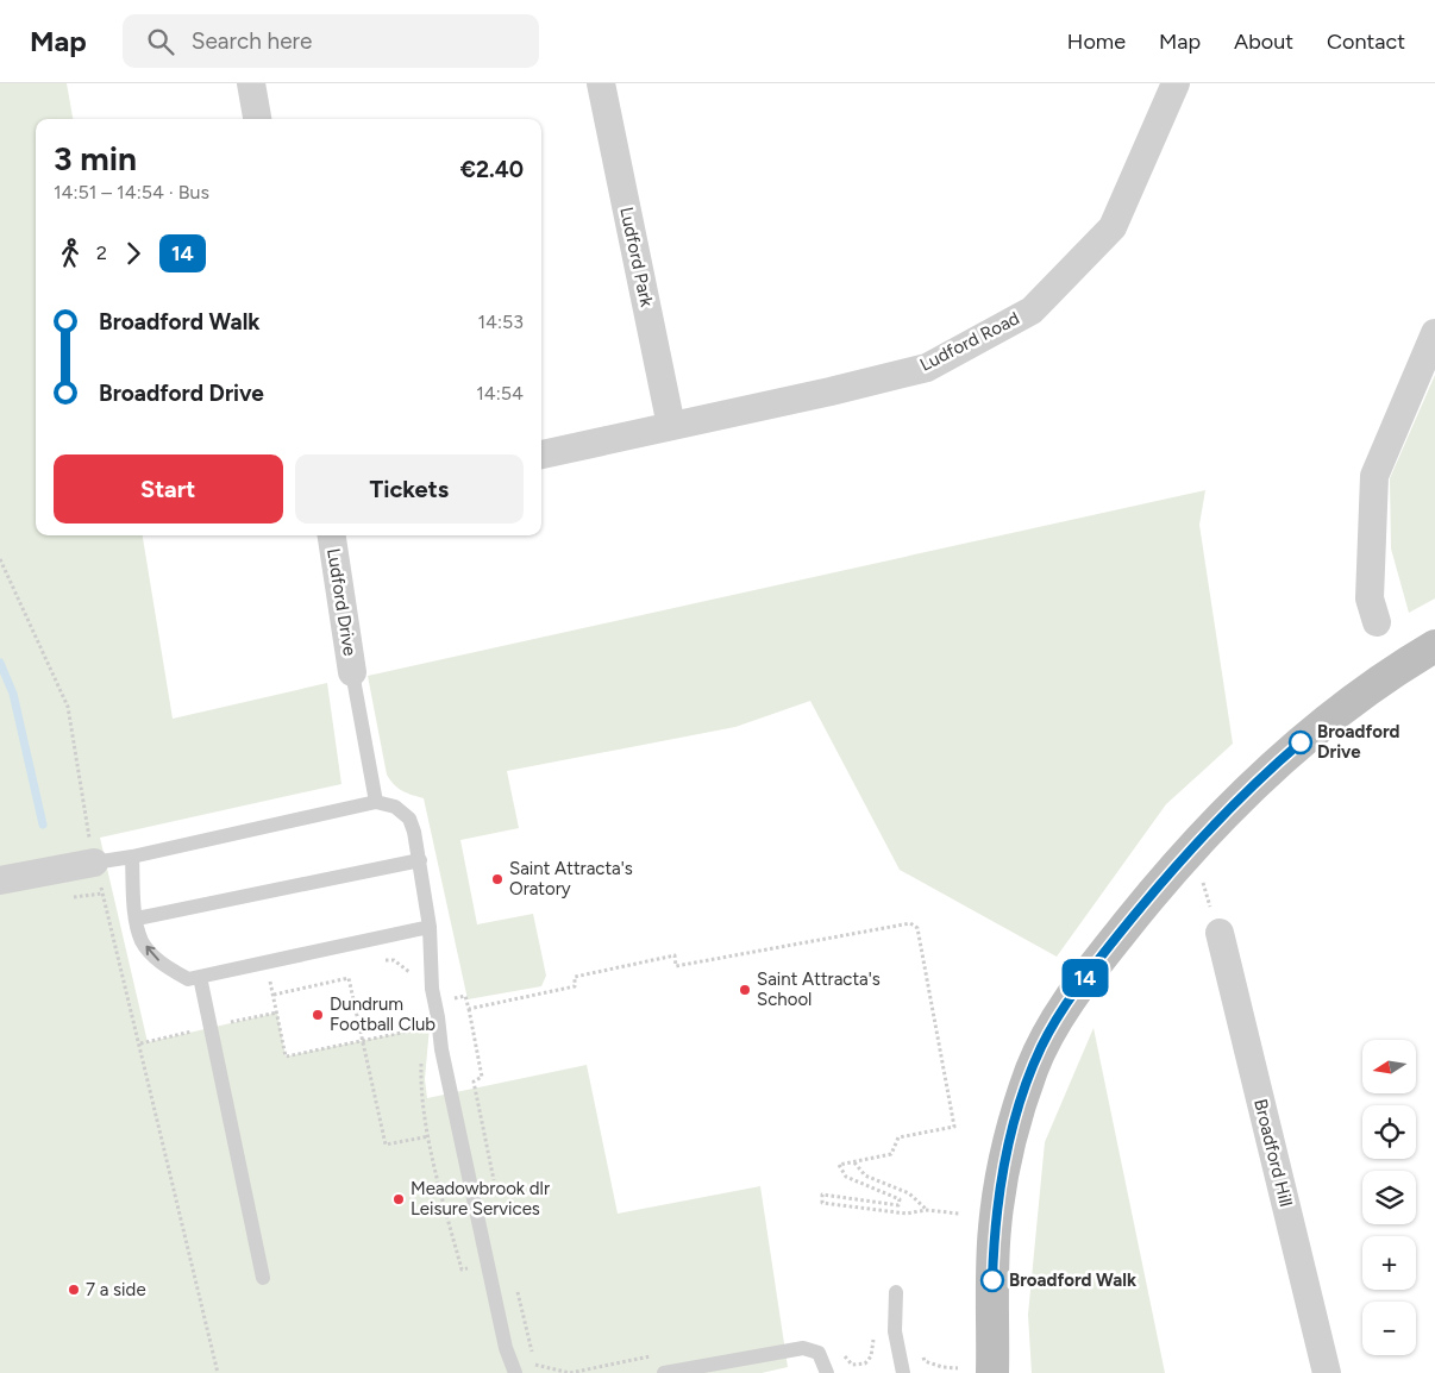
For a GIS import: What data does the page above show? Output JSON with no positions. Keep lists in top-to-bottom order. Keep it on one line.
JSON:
{"streets":{"street":["Ludford Park","Ludford Road","Ludford Drive","Broadford Hill"]},"crossings":[["Ludford Park","Ludford Road"]],"places":["Broadford Drive","Saint Attracta's Oratory","Saint Attracta's School","Dundrum Football Club","Meadowbrook dlr Leisure Services","Broadford Walk","7 a side"],"lines":["bus line 14"],"north":"left","page":{"header":"Map","search":"Search here","nav":["Home","Map","About","Contact"],"on_map":"14","heading":["3 min","14:51 – 14:54 · Bus","€2.40"],"legs":["2","14"],"list":[{"name":"Broadford Walk","value":"14:53"},{"name":"Broadford Drive","value":"14:54"}],"buttons":["Start","Tickets"],"map_buttons":["+","−"]}}
